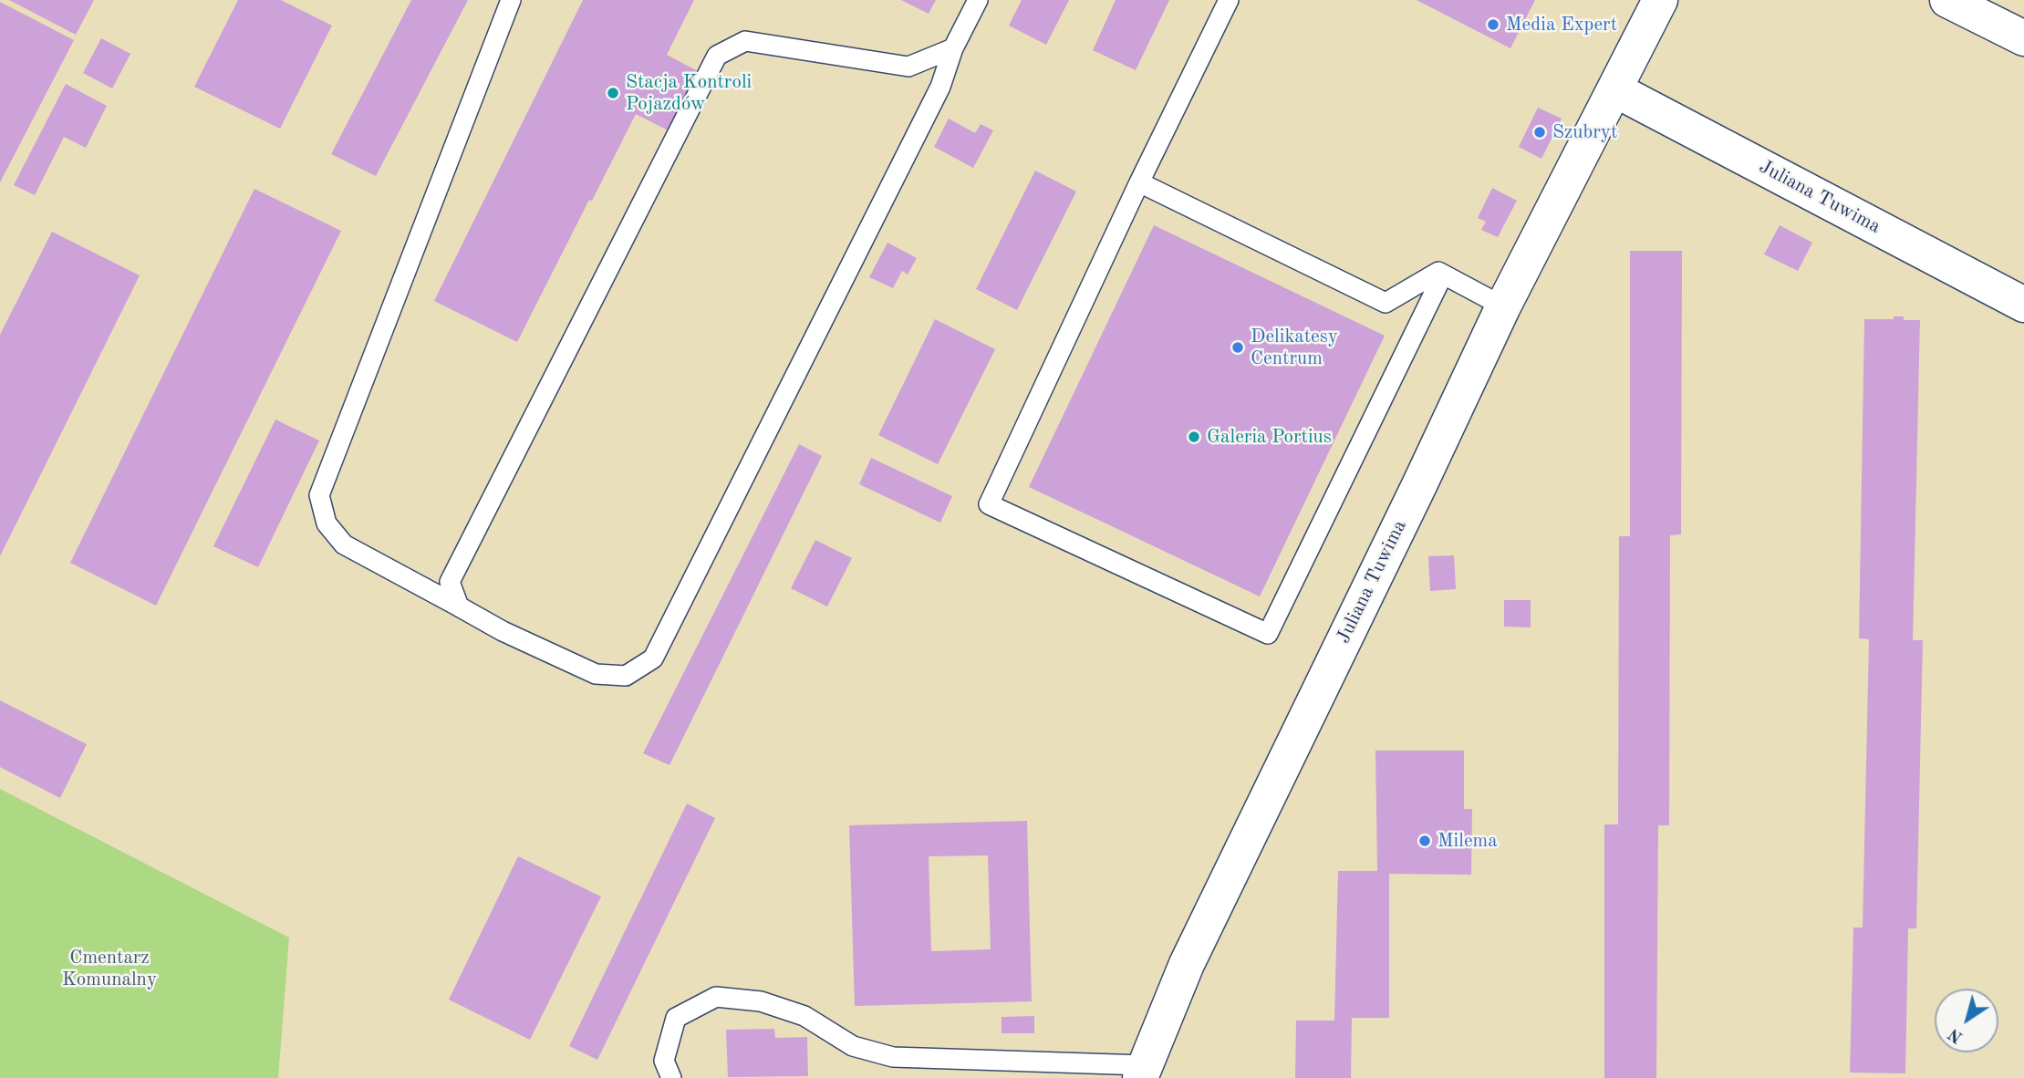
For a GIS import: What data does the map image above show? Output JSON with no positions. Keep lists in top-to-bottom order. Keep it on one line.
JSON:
{"streets":{"street":["Juliana Tuwima"]},"parks":["Cmentarz Komunalny"],"places":["Media Expert","Stacja Kontroli Pojazdów","Szubryt","Delikatesy Centrum","Galeria Portius","Milema"],"north":"bottom left"}
